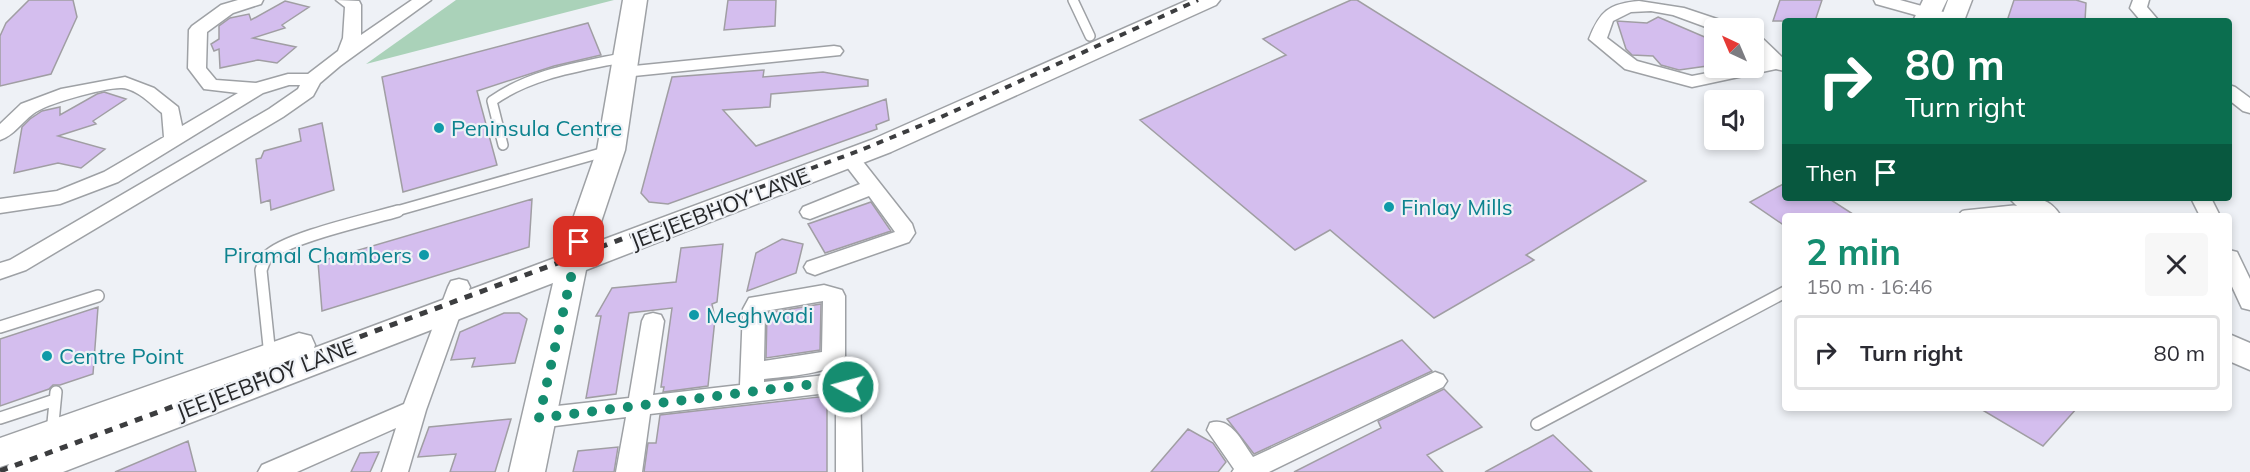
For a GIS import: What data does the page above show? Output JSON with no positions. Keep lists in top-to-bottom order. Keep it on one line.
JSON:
{"streets":{"street":["JEEJEEBHOY LANE"]},"places":["Peninsula Centre","Finlay Mills","Piramal Chambers","Meghwadi","Centre Point"],"north":"top left","page":{"turn":["80 m","Turn right"],"then":"Then","heading":["2 min","150 m · 16:46"],"list":[{"name":"Turn right","value":"80 m"}]}}
